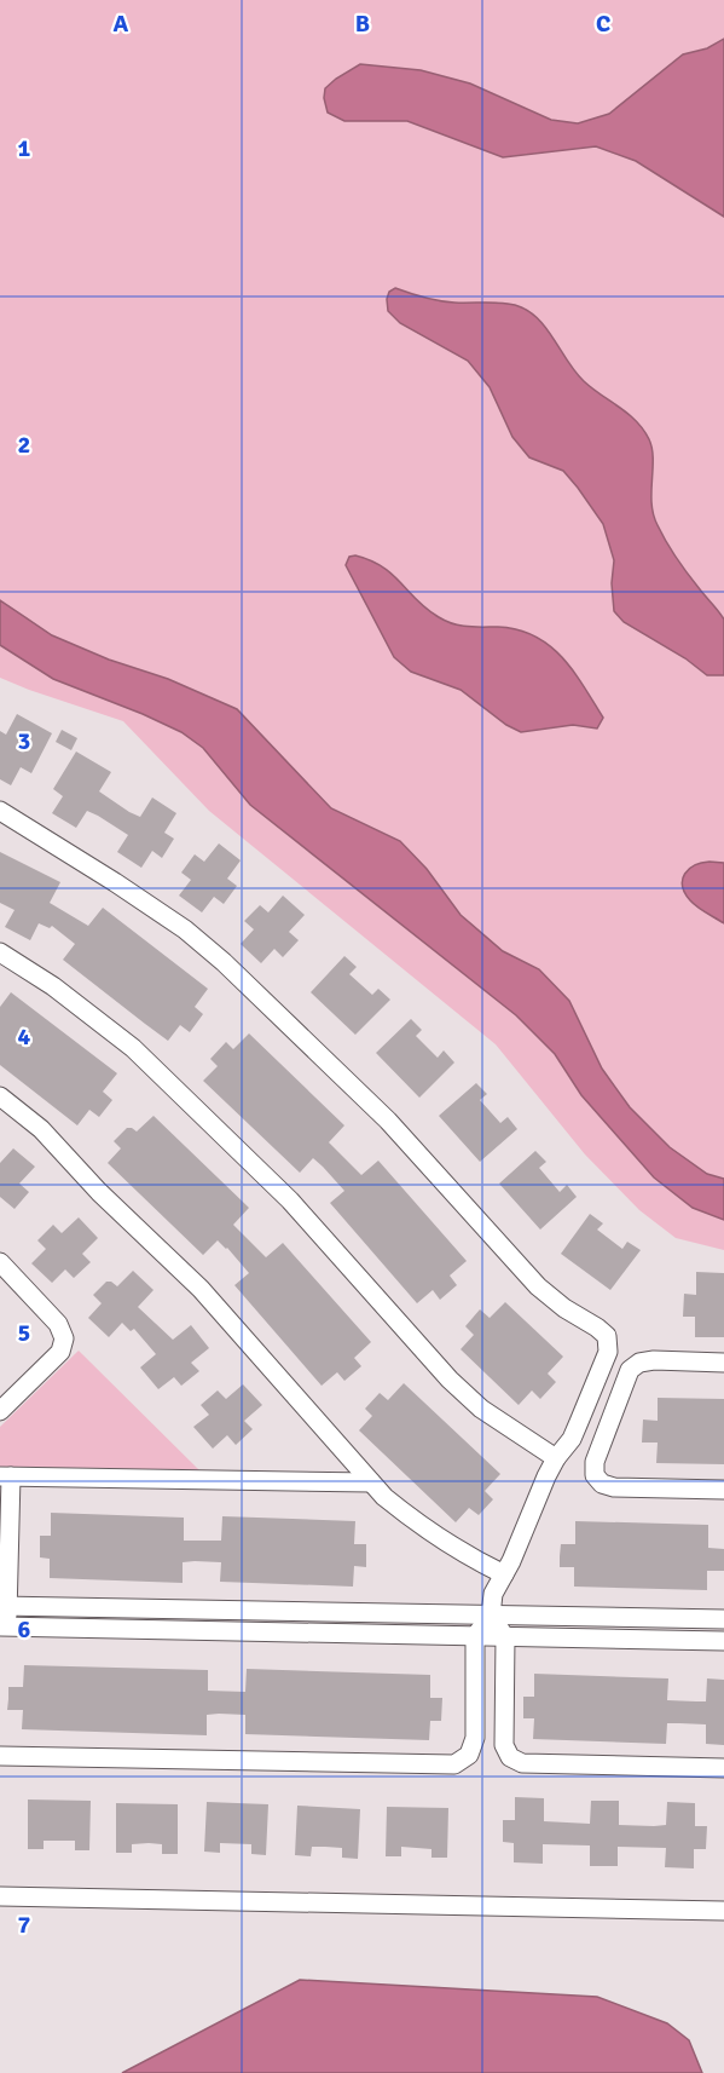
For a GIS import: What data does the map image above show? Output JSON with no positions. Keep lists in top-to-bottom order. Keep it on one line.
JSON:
{"grid":{"columns":["A","B","C"],"rows":["1","2","3","4","5","6","7"]}}
